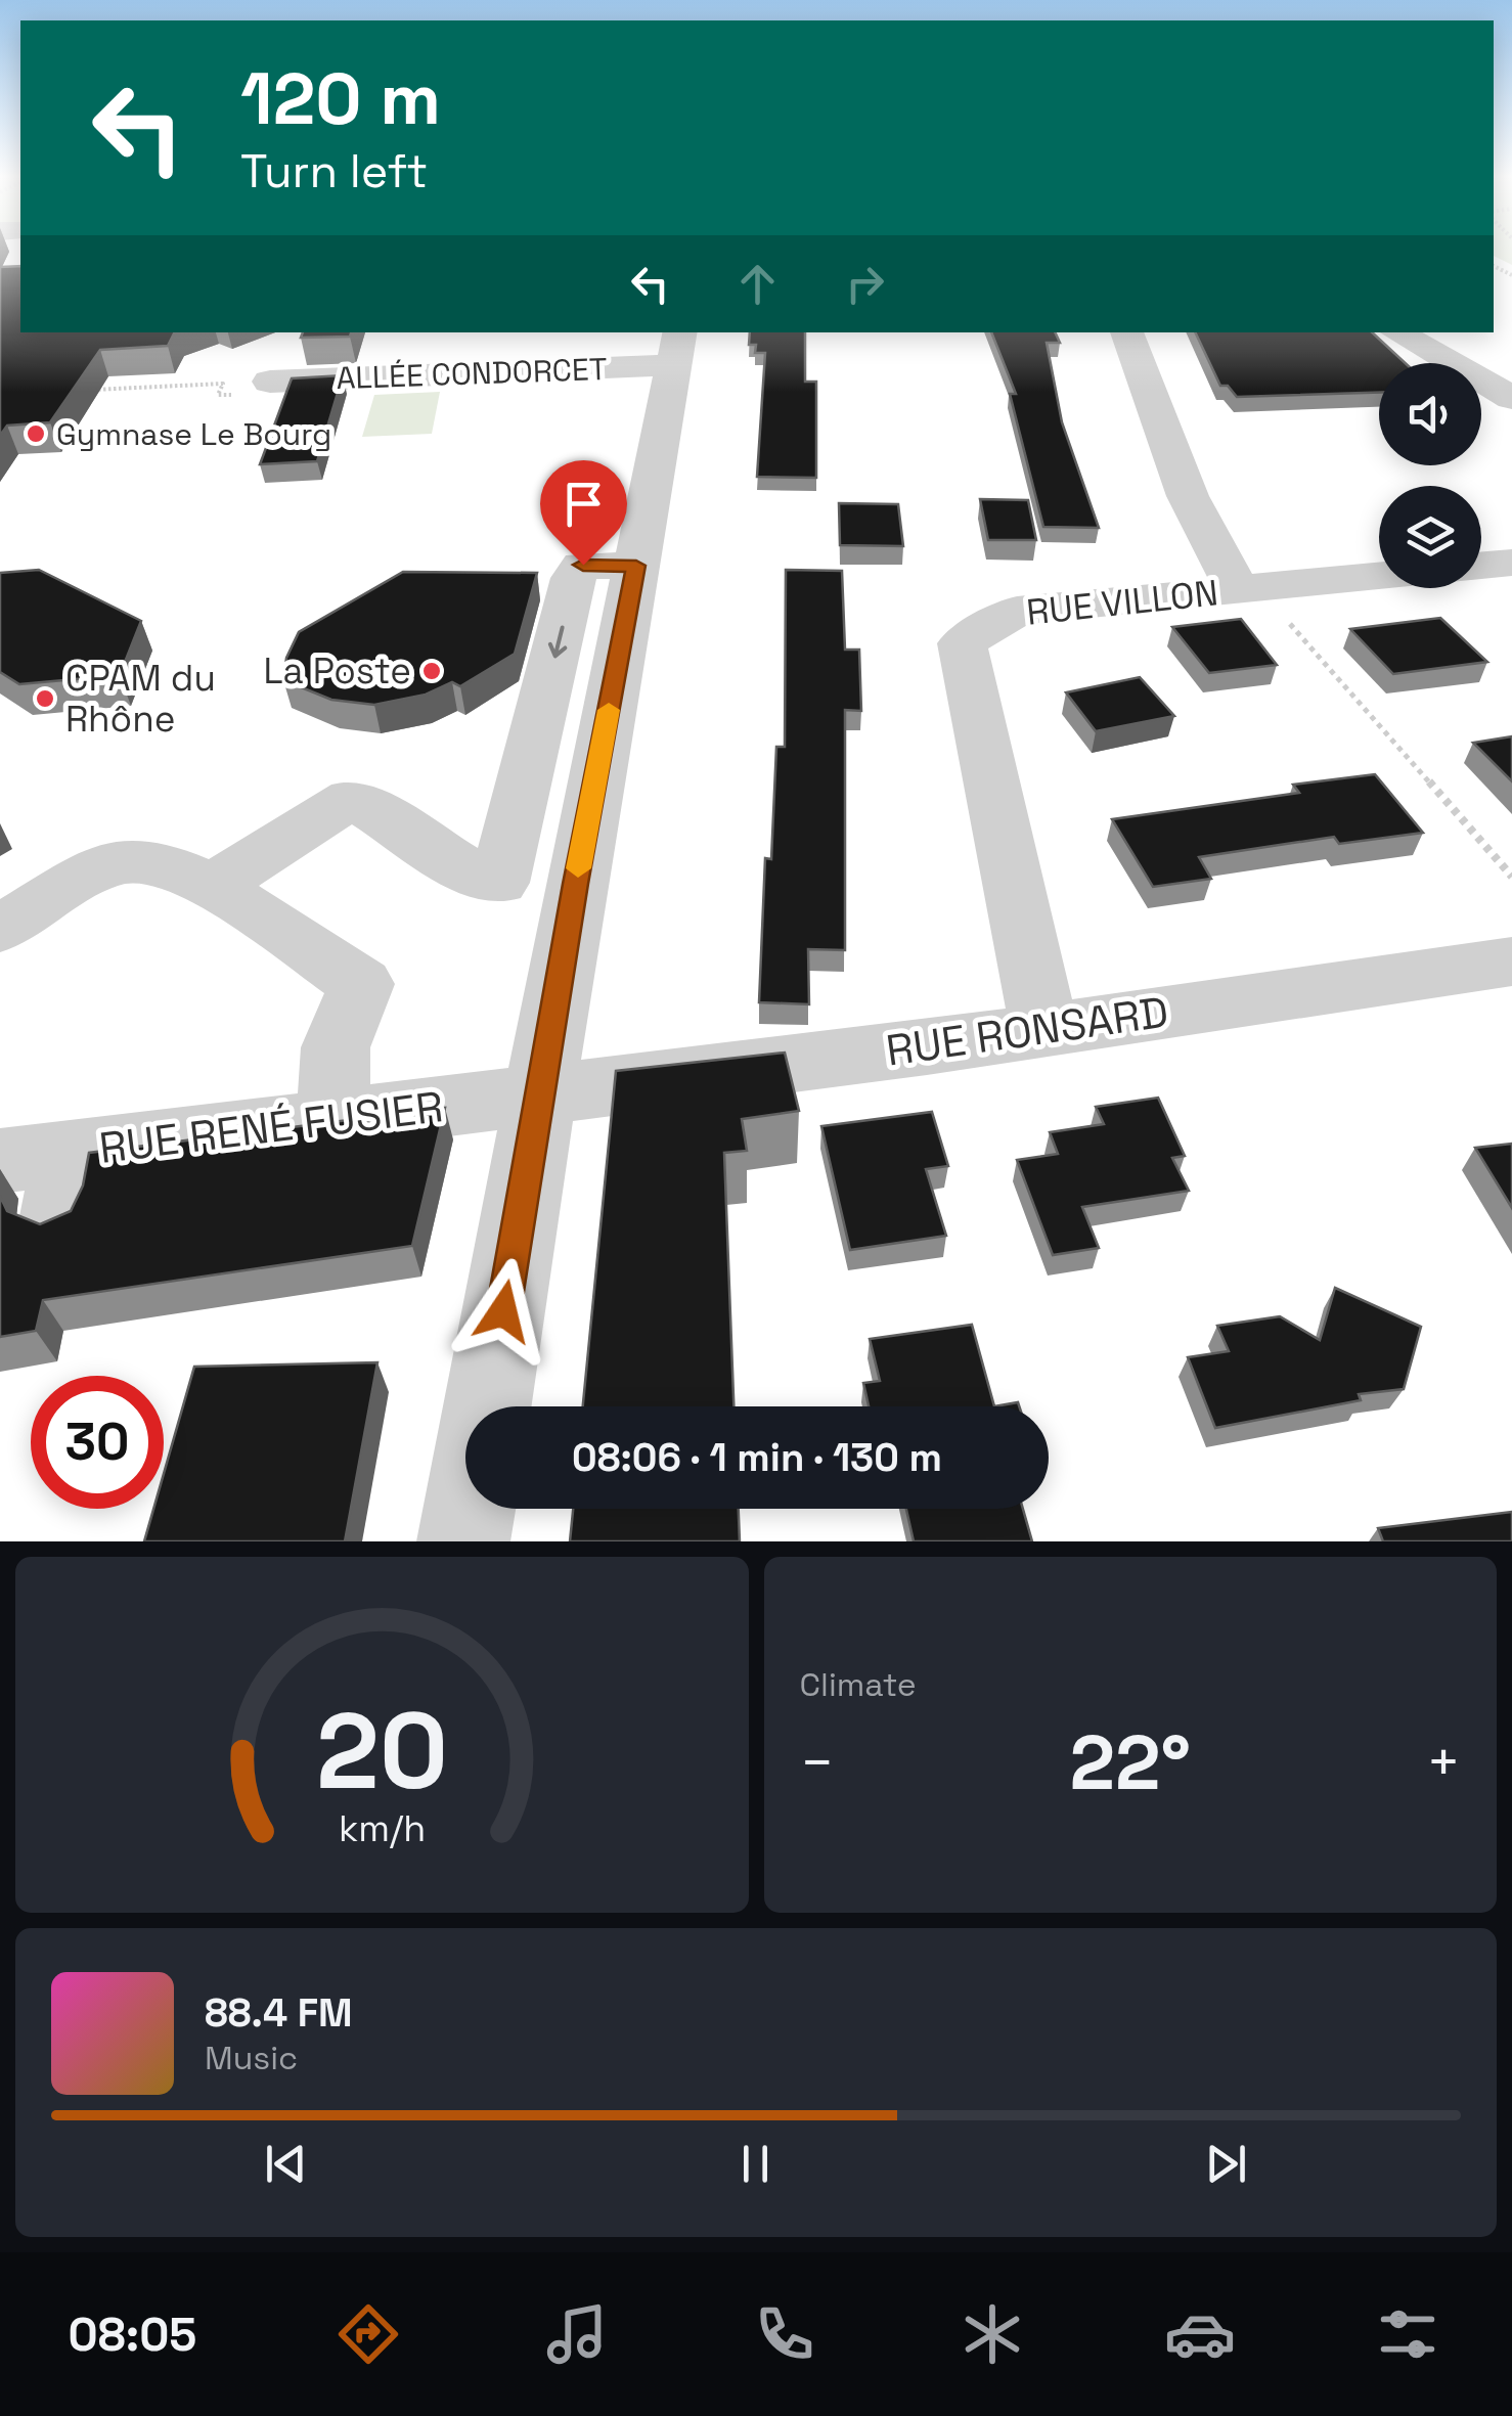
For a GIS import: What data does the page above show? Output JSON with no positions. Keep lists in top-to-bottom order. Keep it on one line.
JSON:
{"streets":{"street":["ALLÉE CONDORCET","RUE VILLON","RUE RONSARD","RUE RENÉ FUSIER"]},"crossings":[["RUE VILLON","RUE RONSARD"],["RUE RONSARD","RUE RENÉ FUSIER"]],"places":["Gymnase Le Bourg","La Poste","CPAM du Rhône"],"page":{"turn":["120 m","Turn left"],"limit":"30","trip":"08:06 · 1 min · 130 m","tile":"Climate","heat":["−","22°","+"],"song":["88.4 FM","Music"],"tabs":"08:05","gauge":["20","km/h"]}}
